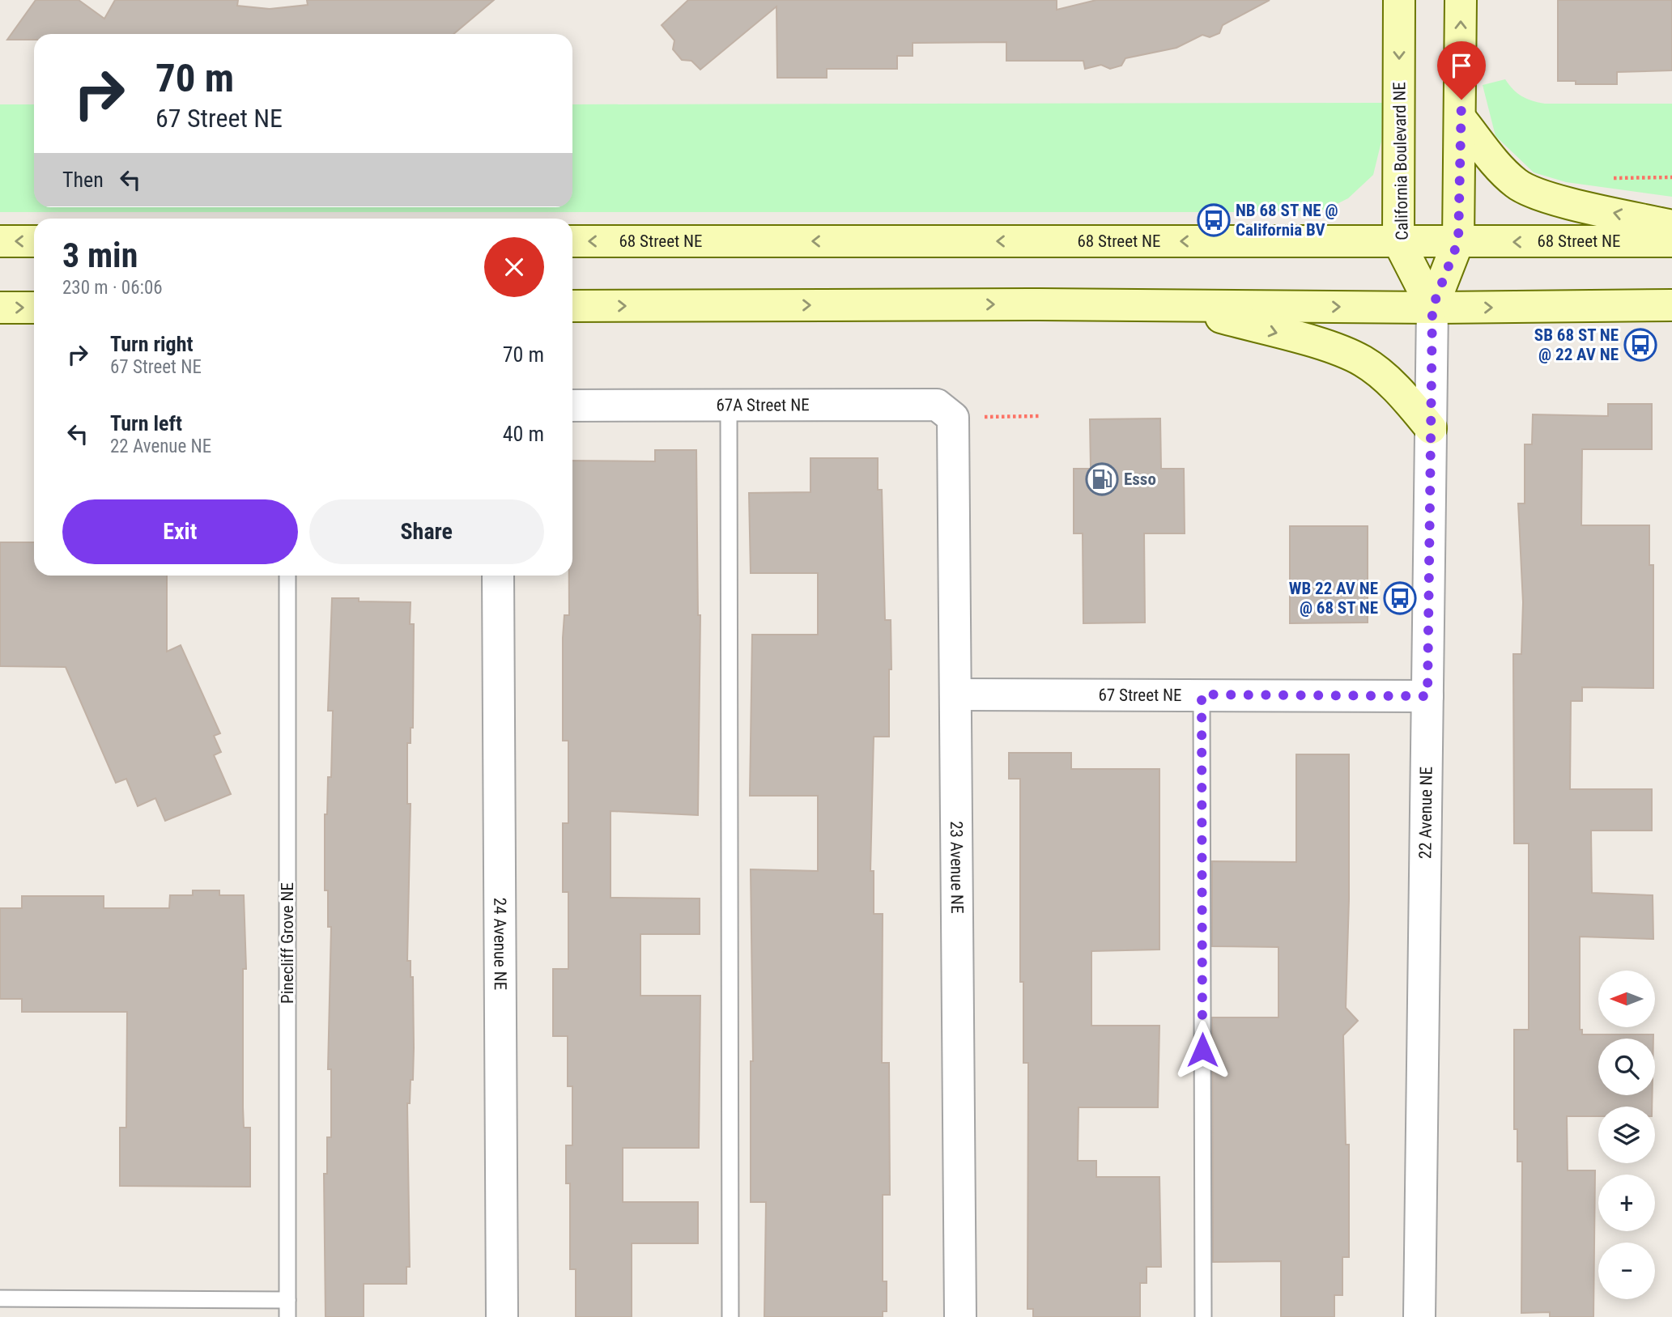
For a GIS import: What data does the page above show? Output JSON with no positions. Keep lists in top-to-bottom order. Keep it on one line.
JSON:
{"streets":{"main road":["California Boulevard NE","68 Street NE"],"street":["67A Street NE","67 Street NE","22 Avenue NE","23 Avenue NE","24 Avenue NE"],"lane":["Pinecliff Grove NE"]},"crossings":[["California Boulevard NE","68 Street NE"],["California Boulevard NE","22 Avenue NE"],["67A Street NE","23 Avenue NE"],["67 Street NE","22 Avenue NE"],["67 Street NE","23 Avenue NE"]],"places":{"bus stop":["NB 68 ST NE @ California BV","SB 68 ST NE @ 22 AV NE","WB 22 AV NE @ 68 ST NE"],"fuel station":["Esso"]},"north":"left","page":{"turn":["70 m","67 Street NE"],"then":"Then","heading":["3 min","230 m · 06:06"],"list":[{"name":"Turn right","note":"67 Street NE","value":"70 m"},{"name":"Turn left","note":"22 Avenue NE","value":"40 m"}],"buttons":["Exit","Share"],"map_buttons":["+","−"]}}
